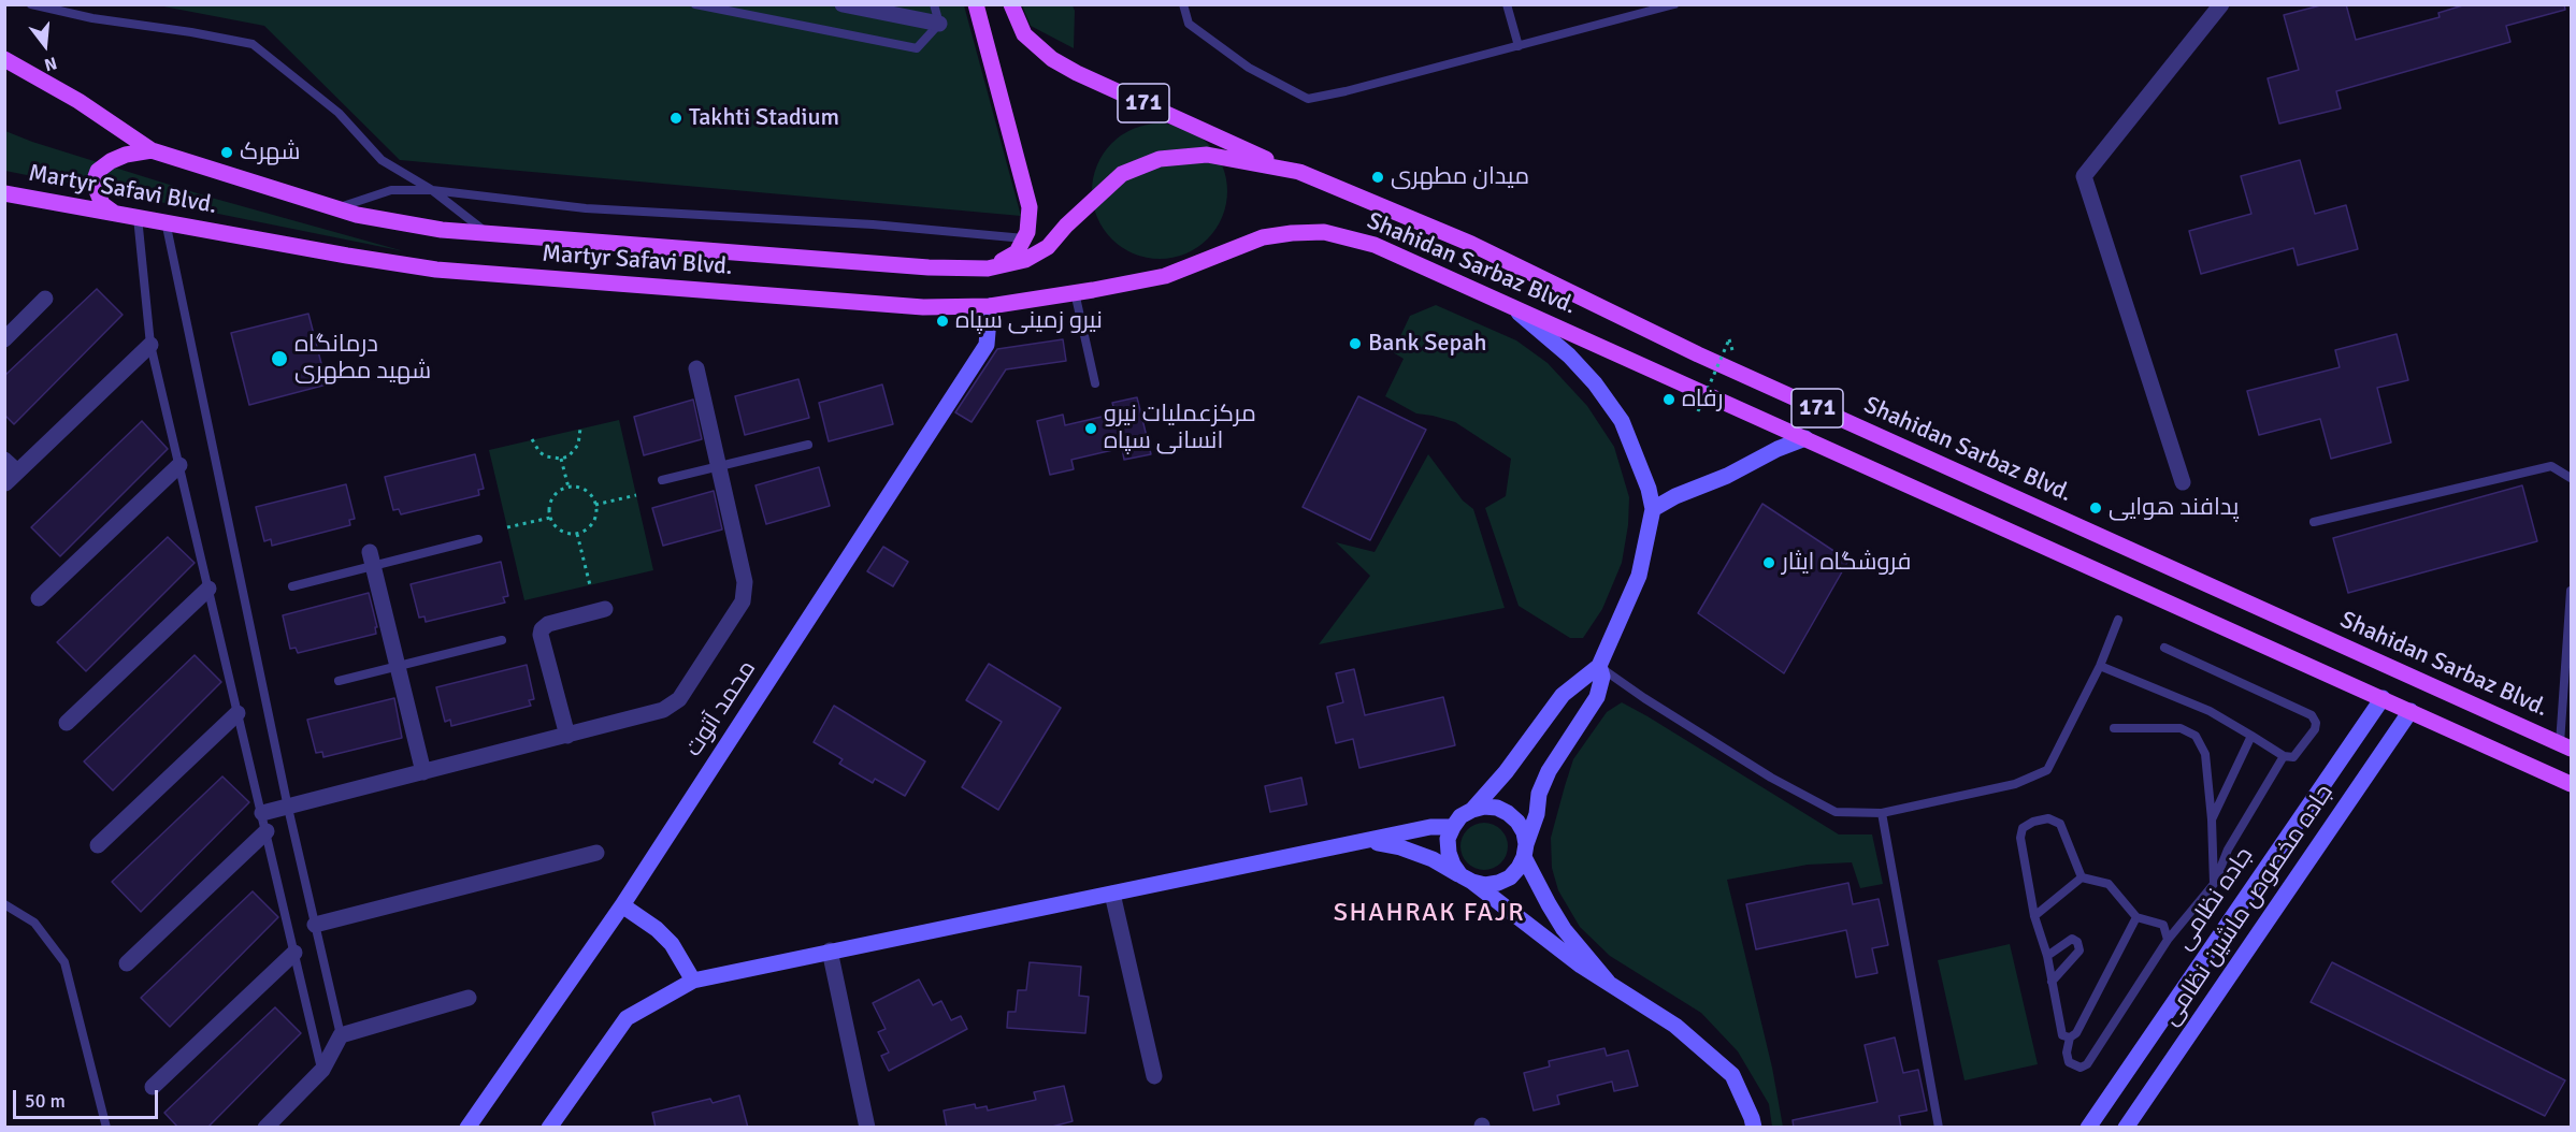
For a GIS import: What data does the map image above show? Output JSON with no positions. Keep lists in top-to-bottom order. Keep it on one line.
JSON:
{"streets":{"main road":["171","Martyr Safavi Blvd.","Shahidan Sarbaz Blvd."],"street":["محمد آتوت","جاده نظامی","جاده مخصوص ماشین نظامی"]},"crossings":[["171","Shahidan Sarbaz Blvd."],["Martyr Safavi Blvd.","Shahidan Sarbaz Blvd."],["Martyr Safavi Blvd.","محمد آتوت"],["Shahidan Sarbaz Blvd.","جاده نظامی"],["Shahidan Sarbaz Blvd.","جاده مخصوص ماشین نظامی"]],"districts":["SHAHRAK FAJR"],"places":["Takhti Stadium","شهرک","میدان مطهری","نیرو زمینی سپاه","Bank Sepah","درمانگاه شهید مطهری","رفاه","مرکزعملیات نیرو انسانی سپاه","پدافند هوایی","فروشگاه ایثار"],"scale_bar":"50 m","north":"bottom"}
